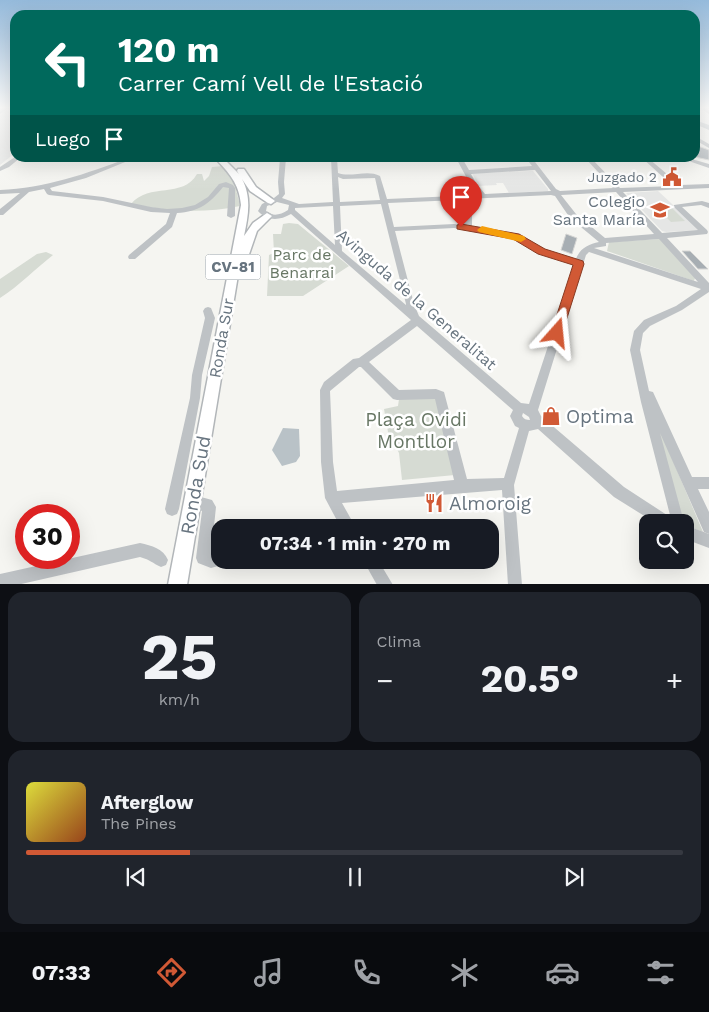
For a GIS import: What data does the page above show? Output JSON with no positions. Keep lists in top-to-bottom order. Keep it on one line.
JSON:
{"streets":{"main road":["CV-81","Ronda Sur","Ronda Sud"],"street":["Avinguda de la Generalitat"]},"crossings":[["Ronda Sur","Ronda Sud"]],"parks":["Parc de Benarrai","Plaça Ovidi Montllor"],"places":{"public building":["Juzgado 2"],"school or university":["Colegio Santa María"],"shop":["Optima"],"restaurant":["Almoroig"]},"page":{"turn":["120 m","Carrer Camí Vell de l'Estació"],"then":"Luego","limit":"30","trip":"07:34 · 1 min · 270 m","tile":[["25","km/h"],"Clima"],"heat":["−","20.5°","+"],"song":["Afterglow","The Pines"],"tabs":"07:33"}}
